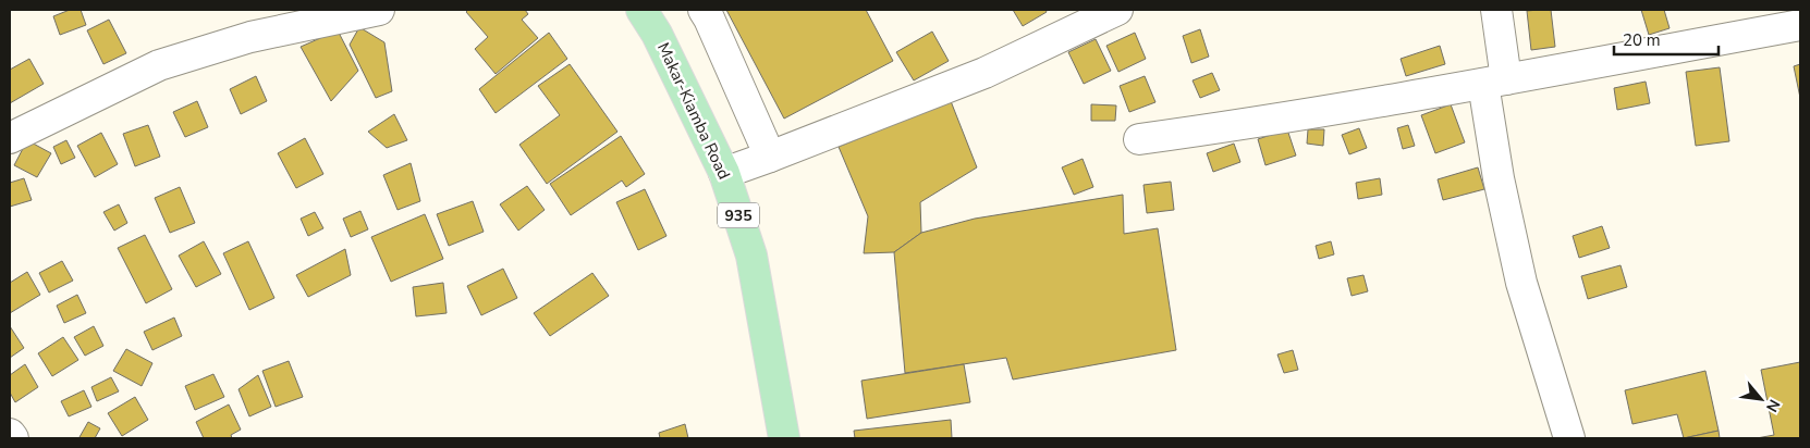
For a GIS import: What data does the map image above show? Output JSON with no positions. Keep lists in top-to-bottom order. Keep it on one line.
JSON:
{"streets":{"main road":["Makar-Kiamba Road","935"]},"scale_bar":"20 m","north":"bottom right"}
